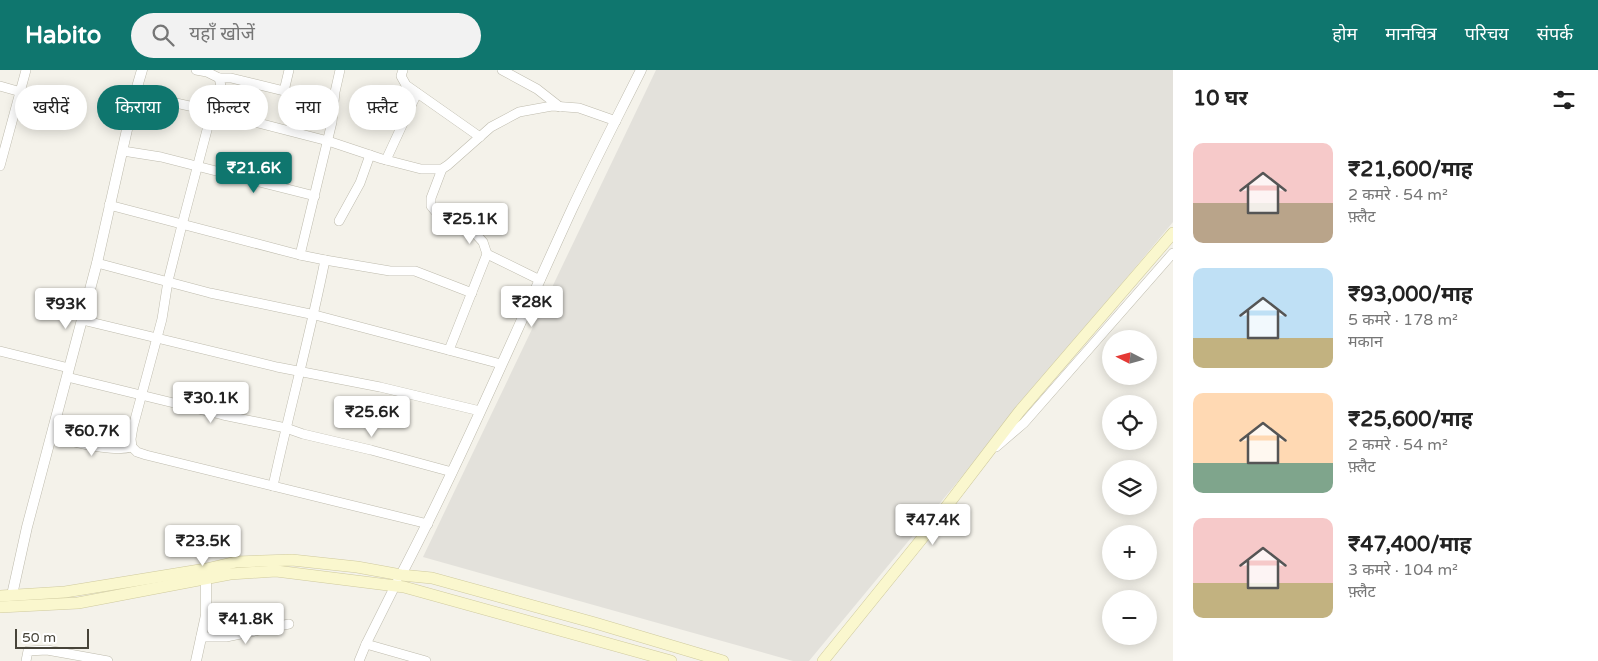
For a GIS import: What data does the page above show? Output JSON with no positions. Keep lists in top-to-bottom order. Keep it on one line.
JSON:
{"scale_bar":"50 m","north":"left","page":{"header":"Habito","search":"यहाँ खोजें","nav":["होम","मानचित्र","परिचय","संपर्क"],"heading":"10 घर","chip":["खरीदें","किराया","फ़िल्टर","नया","फ़्लैट"],"list":[{"name":"₹21,600/माह","note":"2 कमरे · 54 m² · फ़्लैट"},{"name":"₹93,000/माह","note":"5 कमरे · 178 m² · मकान"},{"name":"₹25,600/माह","note":"2 कमरे · 54 m² · फ़्लैट"},{"name":"₹47,400/माह","note":"3 कमरे · 104 m² · फ़्लैट"}],"price":["₹21.6K","₹25.1K","₹28K","₹93K","₹30.1K","₹25.6K","₹60.7K","₹47.4K","₹23.5K","₹41.8K"],"map_buttons":["+","−"],"scale":"50 m"}}
